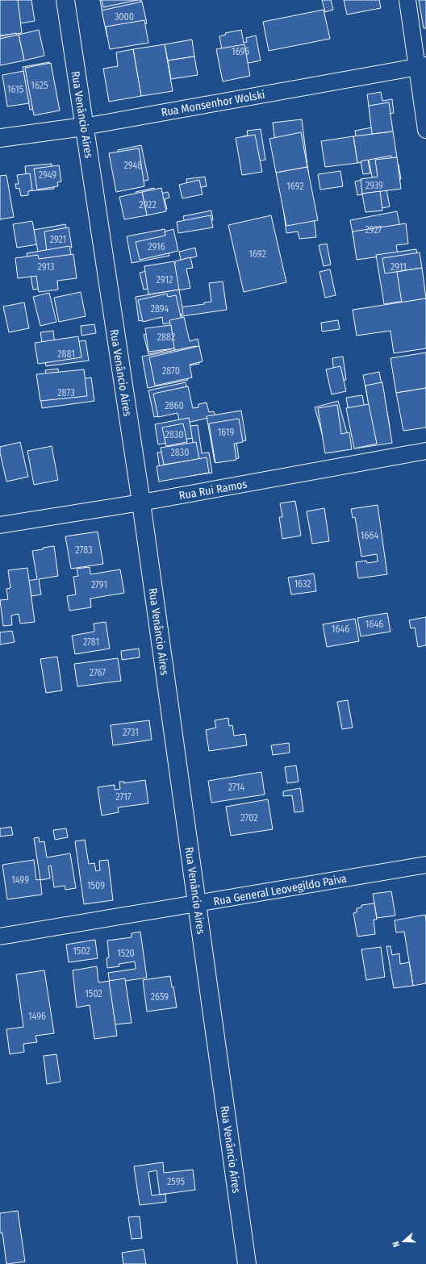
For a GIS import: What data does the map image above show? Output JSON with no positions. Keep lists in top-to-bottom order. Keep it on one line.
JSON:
{"streets":{"main road":["Rua Monsenhor Wolski","Rua Venâncio Aires"],"street":["Rua Rui Ramos","Rua General Leovegildo Paiva"]},"crossings":[["Rua Monsenhor Wolski","Rua Venâncio Aires"],["Rua Venâncio Aires","Rua Rui Ramos"],["Rua Venâncio Aires","Rua General Leovegildo Paiva"]],"house_numbers":["3000","1695","1625","1615","2948","2949","2939","1692","2922","2927","2921","2916","1692","2913","2911","2912","2894","2882","2881","2870","2873","2860","1619","2830","2830","1664","2783","1632","2791","1646","1646","2781","2767","2731","2714","2717","2702","1499","1509","1502","1520","1502","2659","1496","2595"],"north":"left"}
